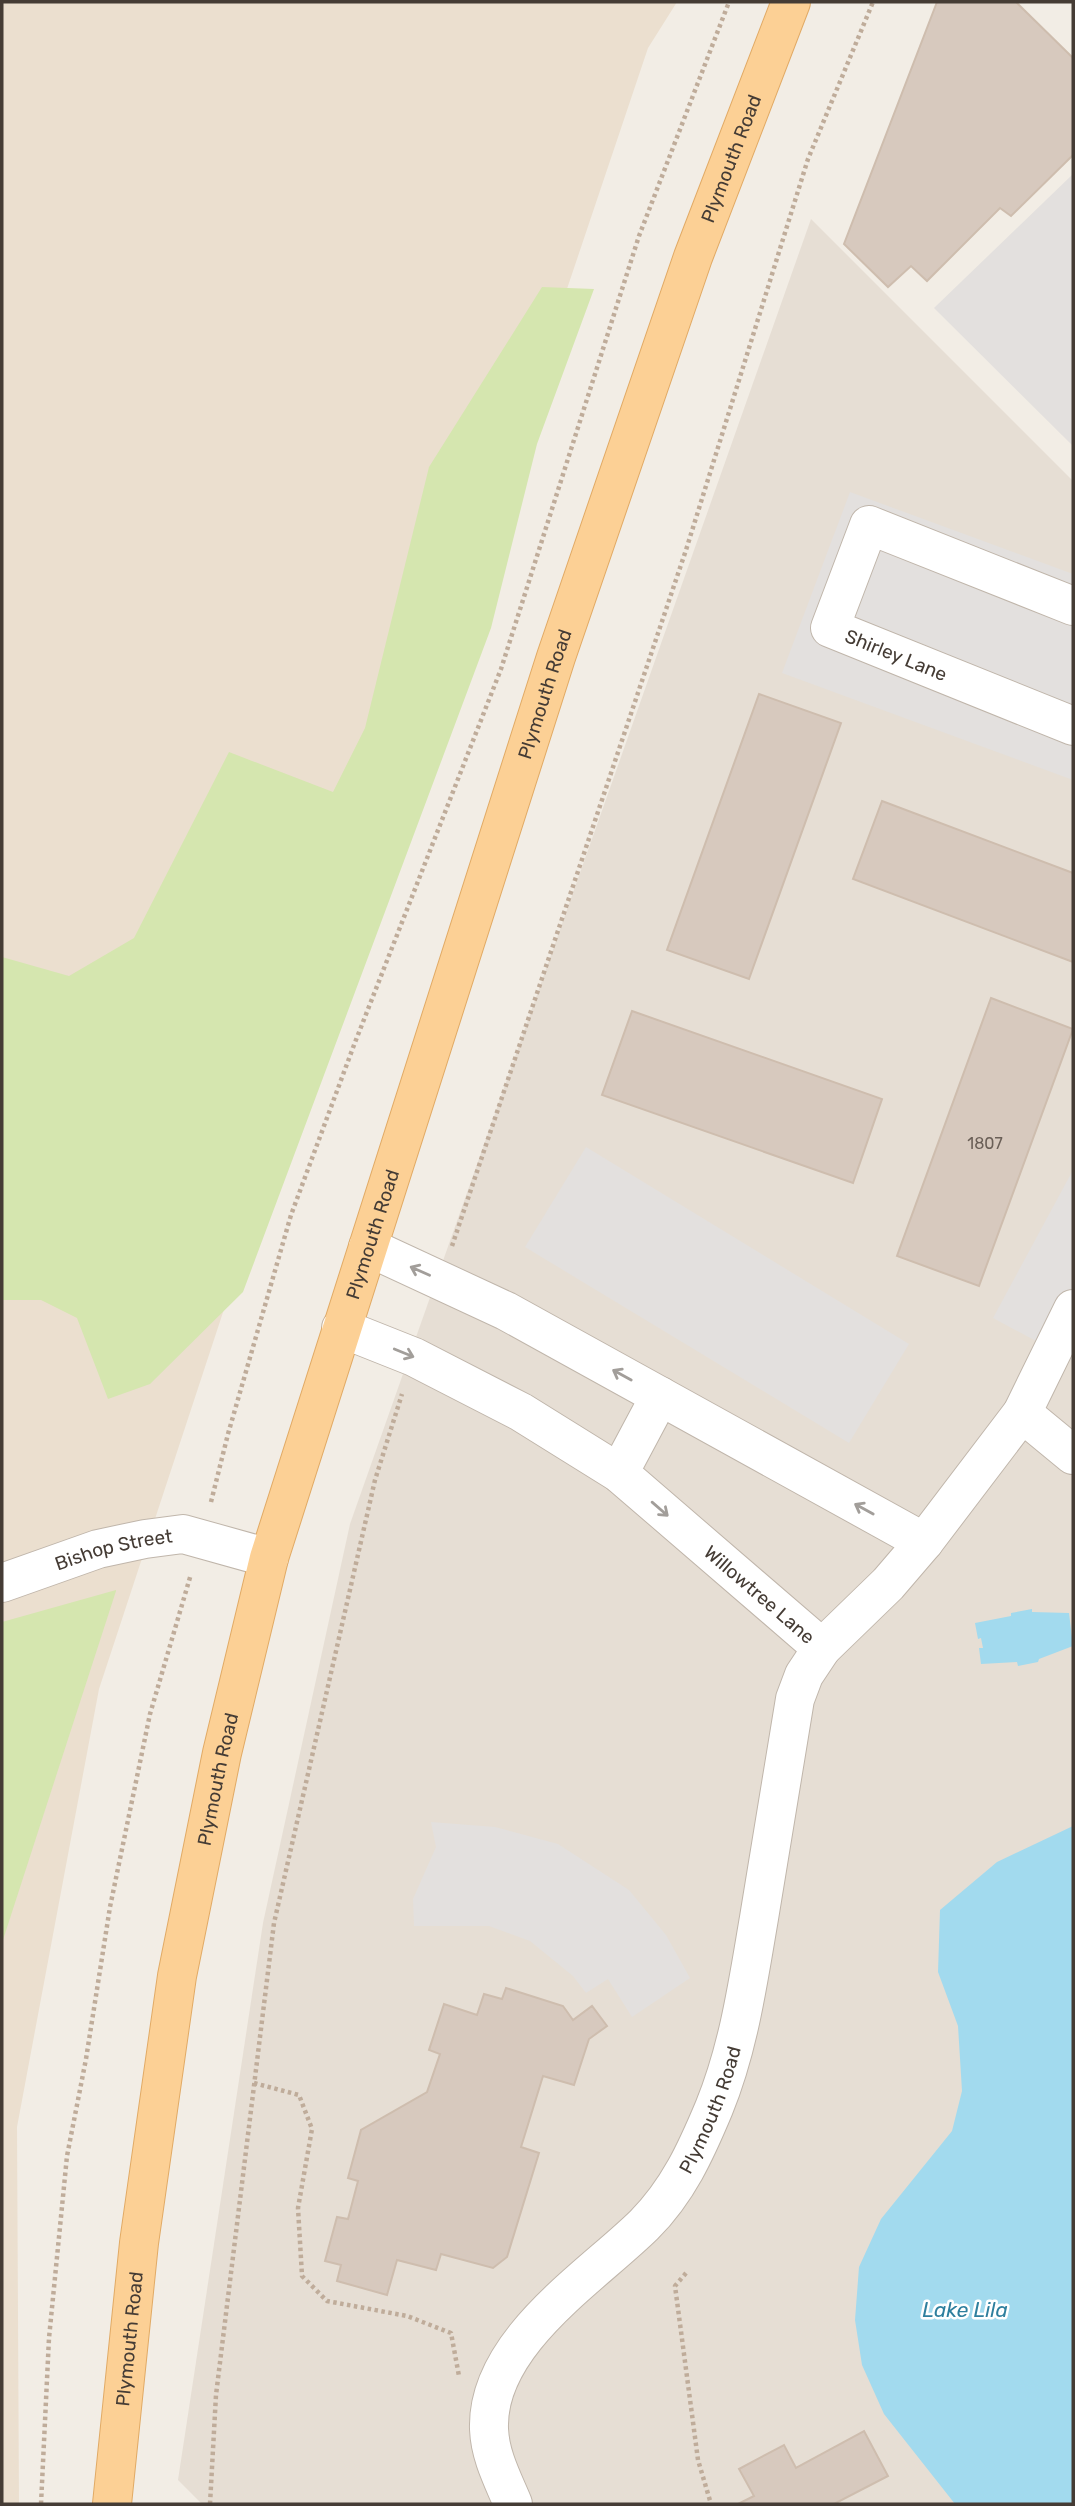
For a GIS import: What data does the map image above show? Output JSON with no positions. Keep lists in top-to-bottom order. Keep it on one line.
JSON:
{"streets":{"main road":["Plymouth Road"],"street":["Shirley Lane","Bishop Street","Willowtree Lane"]},"crossings":[["Plymouth Road","Bishop Street"],["Plymouth Road","Willowtree Lane"]],"water":["Lake Lila"],"house_numbers":["1807"]}
